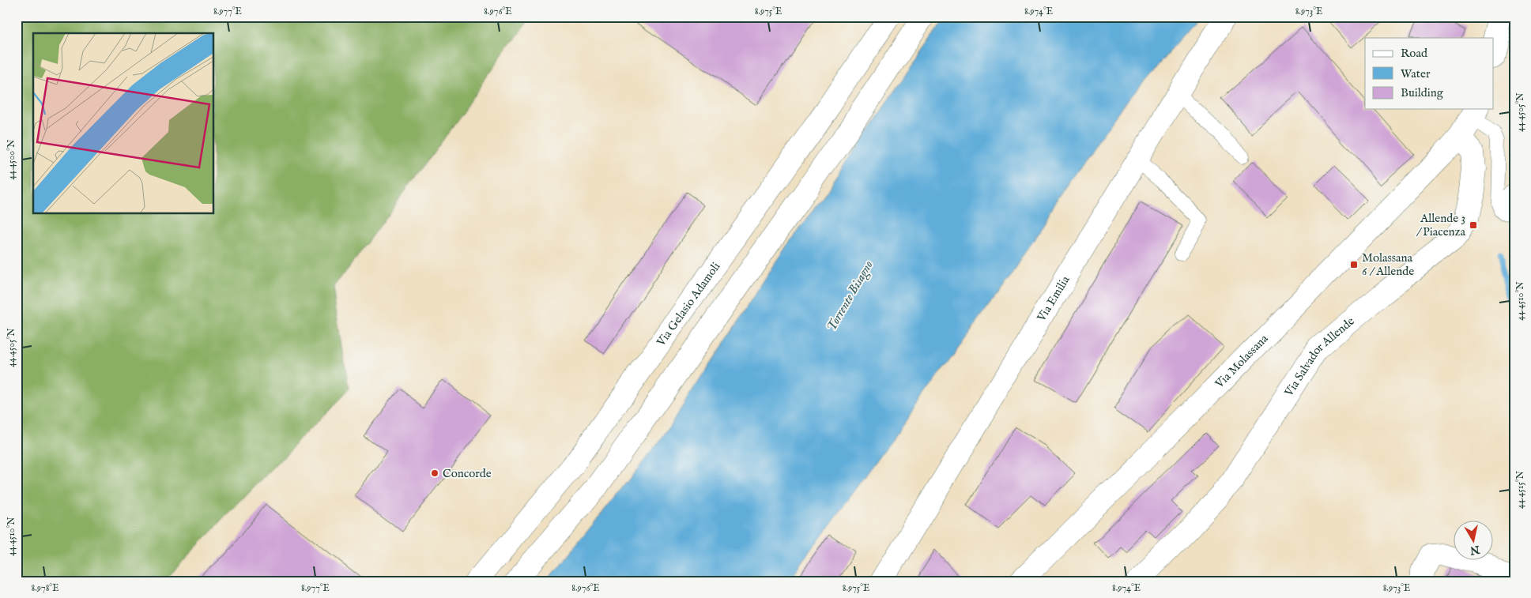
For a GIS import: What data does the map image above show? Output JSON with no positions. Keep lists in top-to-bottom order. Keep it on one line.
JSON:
{"streets":{"main road":["Via Emilia","Via Gelasio Adamoli","Via Salvador Allende","Via Molassana"]},"crossings":[["Via Salvador Allende","Via Molassana"]],"water":["Torrente Bisagno"],"places":{"transit":["Allende 3 / Piacenza","Molassana 6 / Allende"],"other":["Concorde"]},"legend":["Road","Water","Building"],"north":"bottom","coordinates":["8.977°E","8.976°E","8.975°E","8.974°E","8.973°E","44.4505°N","44.4500°N","44.4510°N","44.4515°N","8.978°E"]}
